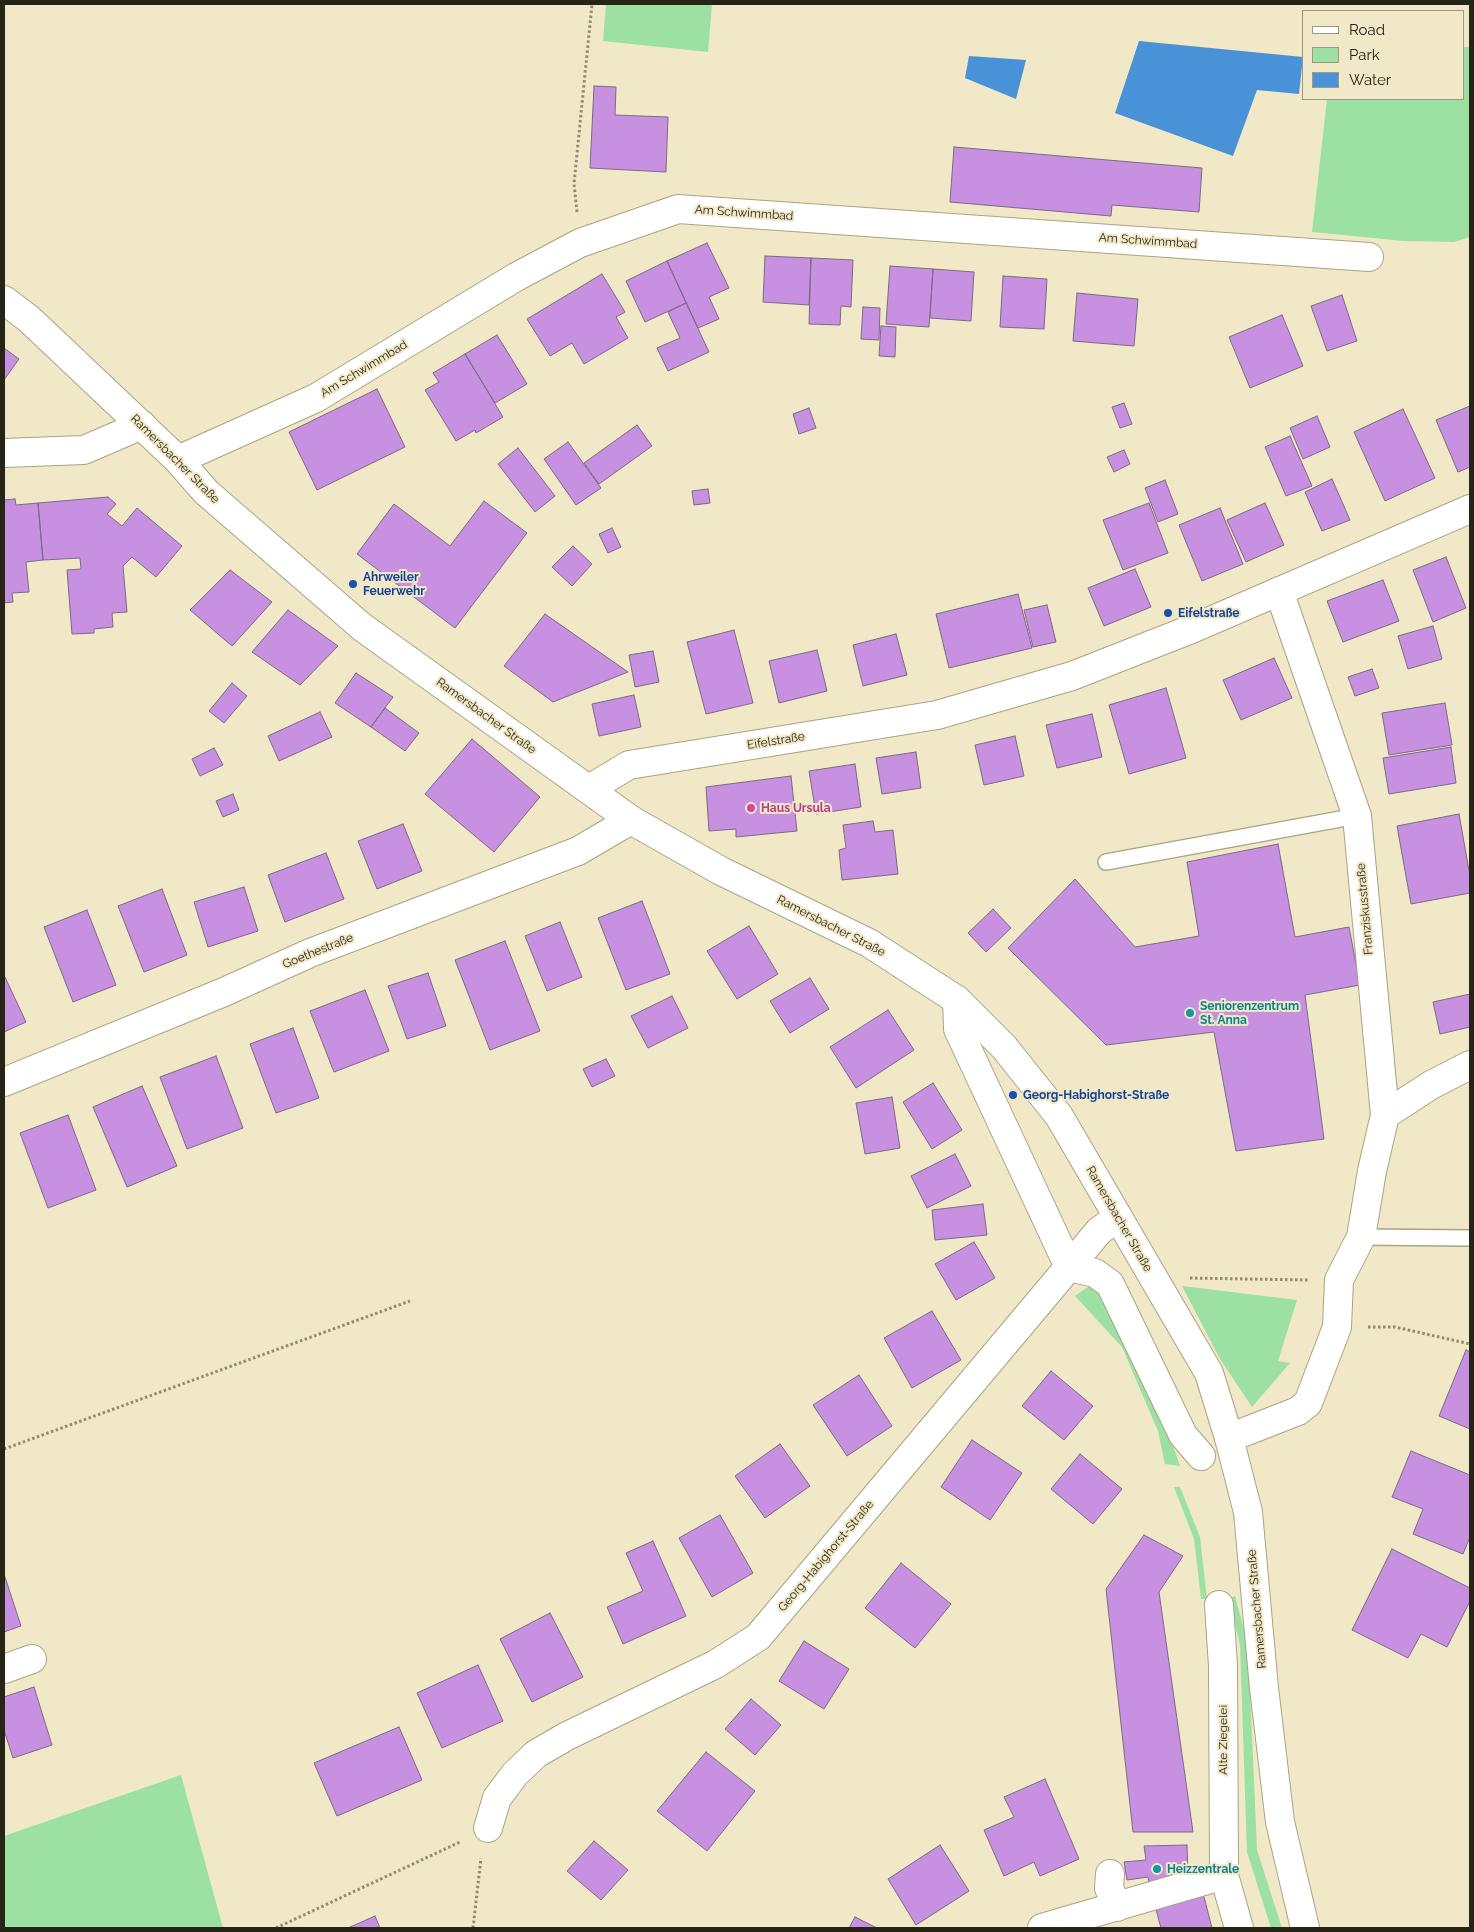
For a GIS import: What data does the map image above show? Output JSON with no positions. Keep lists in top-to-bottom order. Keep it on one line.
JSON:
{"streets":{"street":["Am Schwimmbad","Ramersbacher Straße","Eifelstraße","Franziskusstraße","Goethestraße","Georg-Habighorst-Straße","Alte Ziegelei"]},"crossings":[["Am Schwimmbad","Ramersbacher Straße"],["Ramersbacher Straße","Eifelstraße"],["Ramersbacher Straße","Franziskusstraße"],["Ramersbacher Straße","Goethestraße"],["Ramersbacher Straße","Georg-Habighorst-Straße"],["Eifelstraße","Franziskusstraße"]],"places":["Ahrweiler Feuerwehr","Eifelstraße","Haus Ursula","Seniorenzentrum St. Anna","Georg-Habighorst-Straße","Heizzentrale"],"legend":["Road","Park","Water"]}
